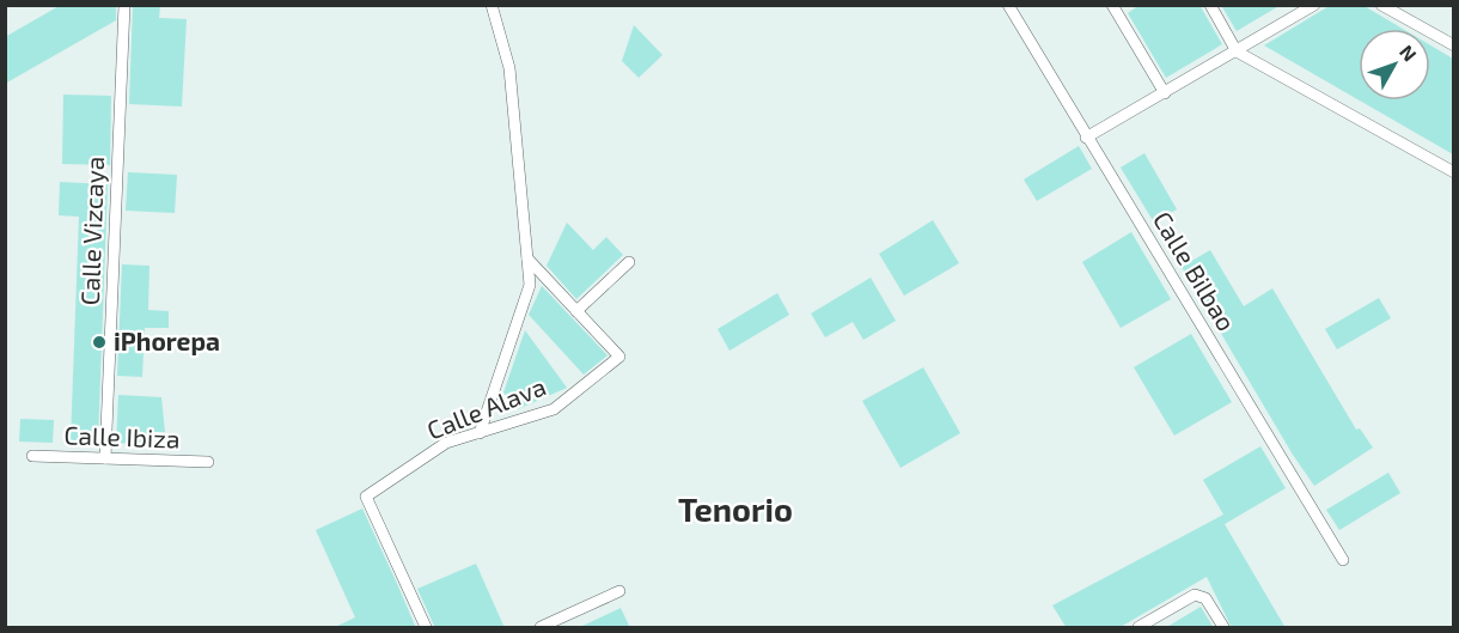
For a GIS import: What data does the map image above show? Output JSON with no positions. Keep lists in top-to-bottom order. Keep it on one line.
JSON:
{"streets":{"street":["Calle Vizcaya","Calle Bilbao","Calle Alava","Calle Ibiza"]},"crossings":[["Calle Vizcaya","Calle Ibiza"]],"districts":["Tenorio"],"places":["iPhorepa"],"north":"top right"}
